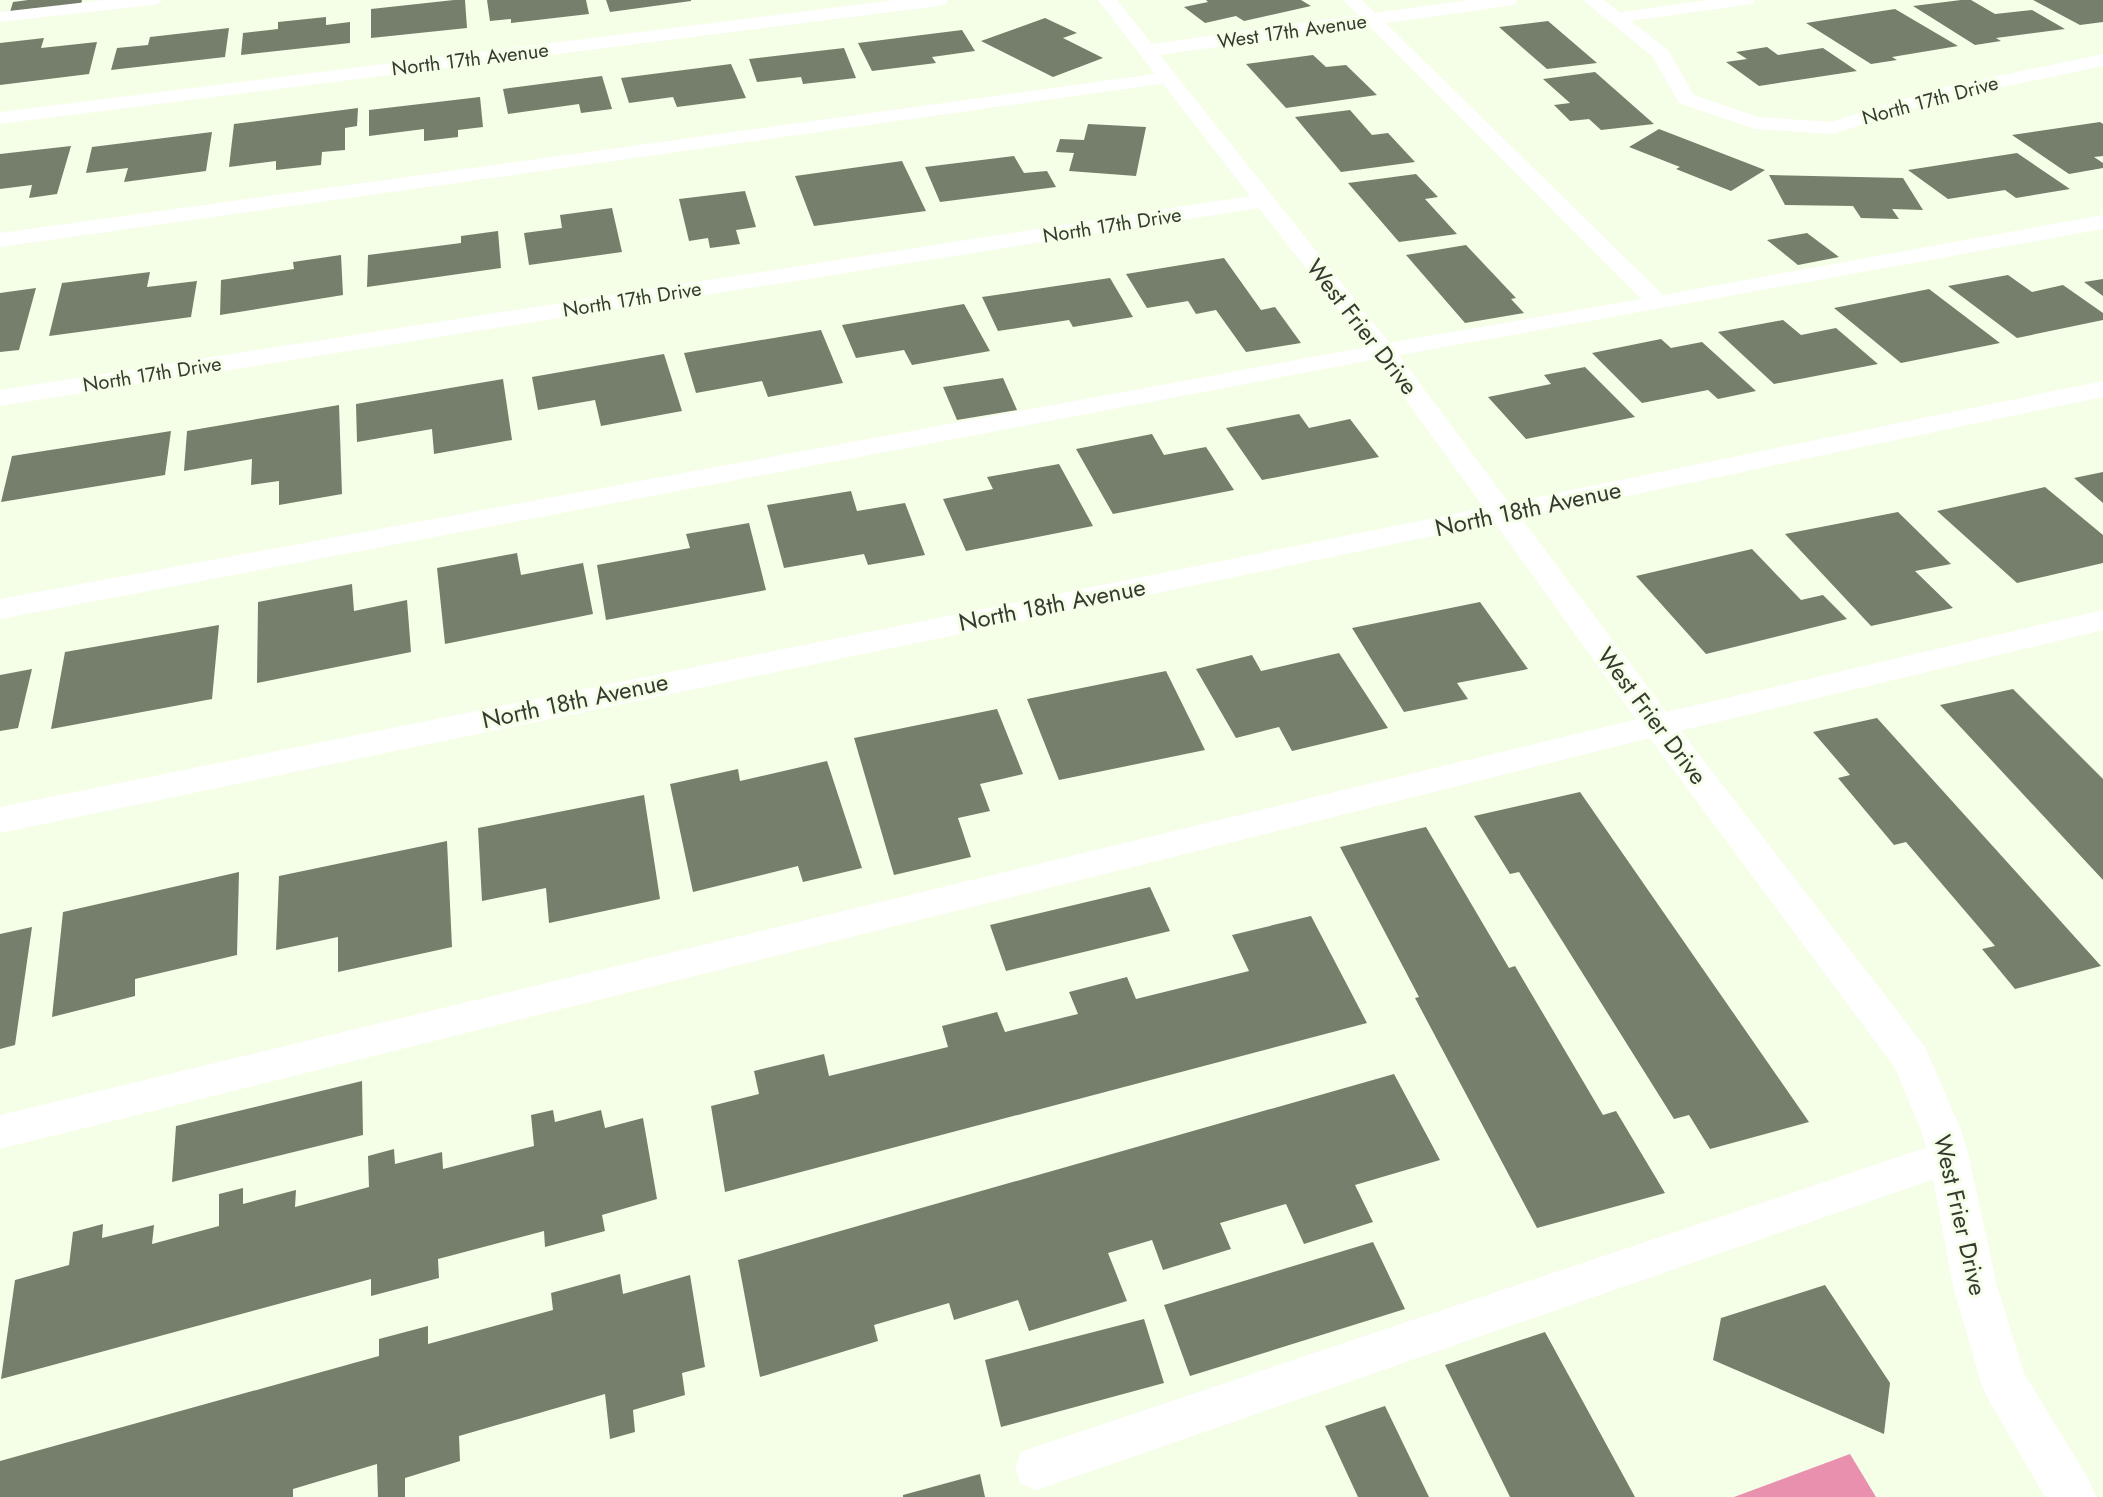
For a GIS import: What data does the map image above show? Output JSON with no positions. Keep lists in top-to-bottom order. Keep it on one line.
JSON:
{"streets":{"street":["West 17th Avenue","North 17th Avenue","North 17th Drive","West Frier Drive","North 18th Avenue"]},"crossings":[["West 17th Avenue","West Frier Drive"],["North 17th Drive","West Frier Drive"],["West Frier Drive","North 18th Avenue"]]}
